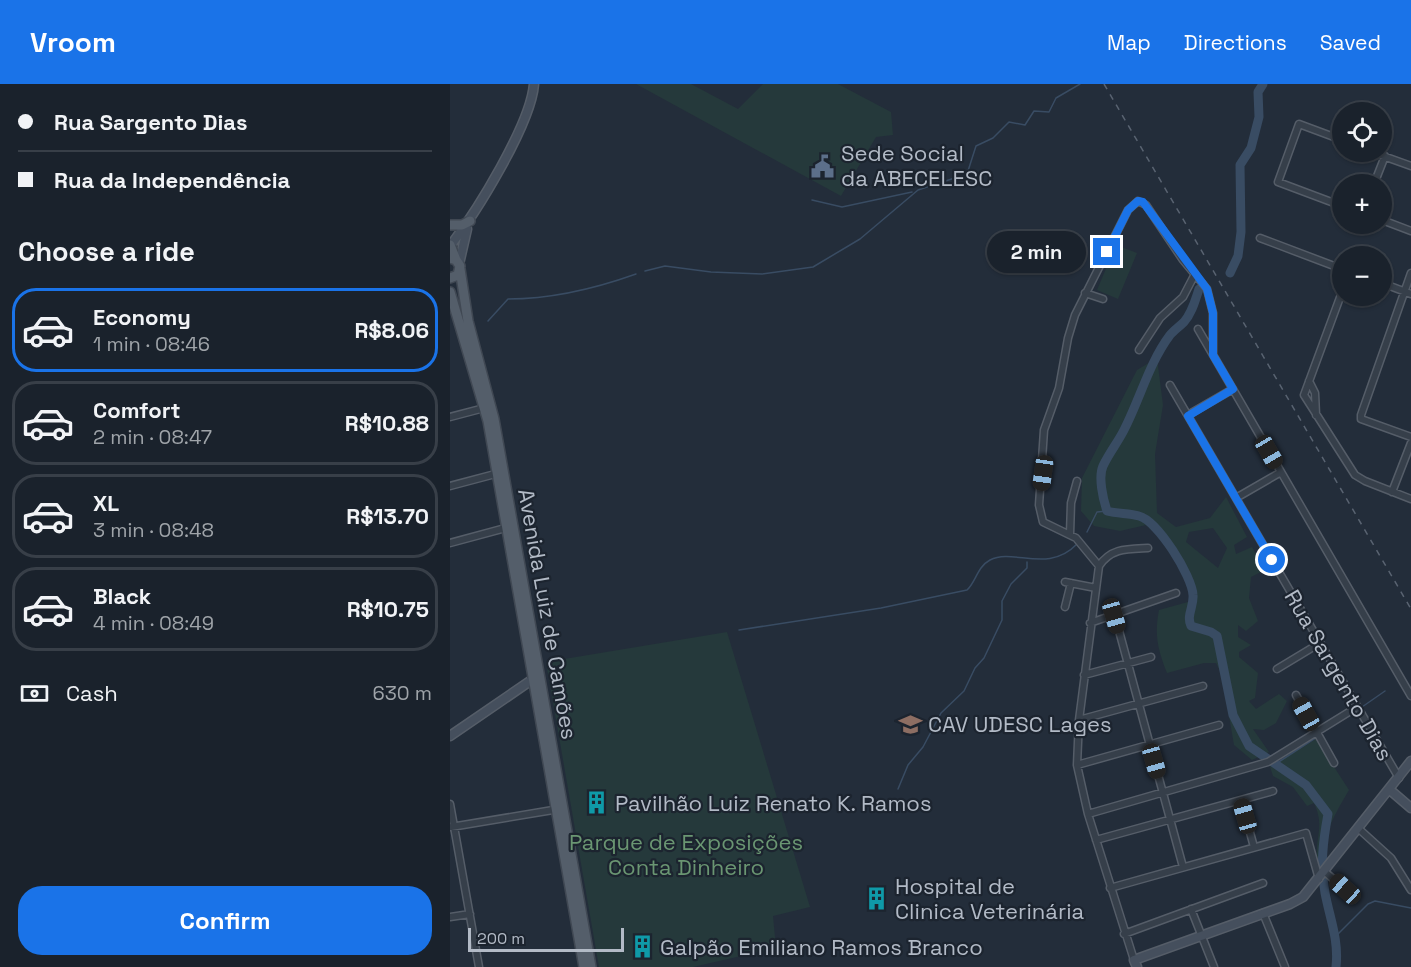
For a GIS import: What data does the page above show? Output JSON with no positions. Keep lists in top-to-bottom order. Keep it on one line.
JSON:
{"streets":{"main road":["Avenida Luiz de Camões"],"street":["Rua Sargento Dias"]},"parks":["Parque de Exposições Conta Dinheiro"],"places":{"public building":["Sede Social da ABECELESC"],"school or university":["CAV UDESC Lages"],"building":["Pavilhão Luiz Renato K. Ramos","Hospital de Clinica Veterinária","Galpão Emiliano Ramos Branco"]},"scale_bar":"200 m","page":{"header":"Vroom","nav":["Map","Directions","Saved"],"banner":["Rua Sargento Dias","Rua da Independência"],"map_buttons":["+","−"],"heading":"Choose a ride","bubble":"2 min","list":[{"name":"Economy","note":"1 min · 08:46","value":"R$8.06"},{"name":"Comfort","note":"2 min · 08:47","value":"R$10.88"},{"name":"XL","note":"3 min · 08:48","value":"R$13.70"},{"name":"Black","note":"4 min · 08:49","value":"R$10.75"}],"pay":["Cash","630 m"],"buttons":"Confirm","scale":"200 m"}}
